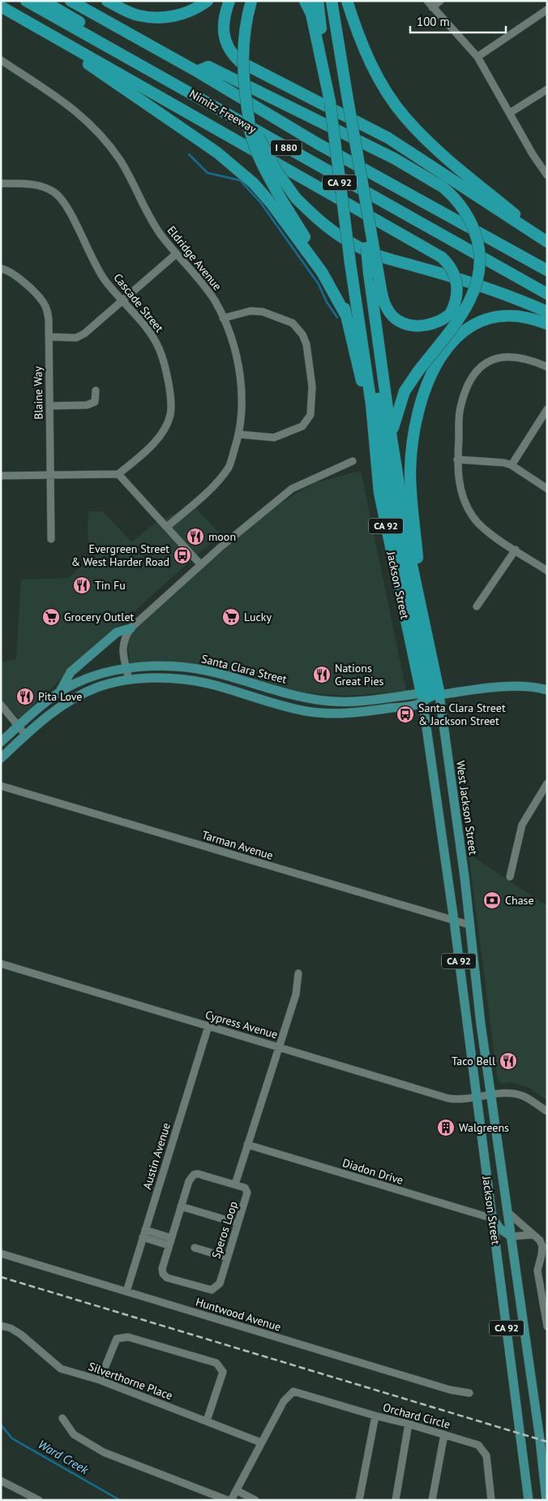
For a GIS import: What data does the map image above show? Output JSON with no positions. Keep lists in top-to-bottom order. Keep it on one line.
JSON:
{"streets":{"highway":["Nimitz Freeway","I 880","CA 92","Jackson Street"],"main road":["Santa Clara Street","West Jackson Street"],"street":["Eldridge Avenue","Cascade Street","Blaine Way","Tarman Avenue","Cypress Avenue","Austin Avenue","Diadon Drive","Speros Loop","Huntwood Avenue","Silverthorne Place","Orchard Circle"]},"crossings":[["CA 92","Jackson Street"],["CA 92","Santa Clara Street"],["CA 92","West Jackson Street"],["CA 92","Tarman Avenue"],["Jackson Street","Santa Clara Street"],["Jackson Street","West Jackson Street"],["Jackson Street","Tarman Avenue"],["Jackson Street","Cypress Avenue"],["Jackson Street","Diadon Drive"],["Santa Clara Street","West Jackson Street"],["West Jackson Street","Tarman Avenue"],["Cypress Avenue","Austin Avenue"],["Austin Avenue","Huntwood Avenue"]],"water":["Ward Creek"],"places":{"restaurant":["moon","Tin Fu","Nations Great Pies","Pita Love","Taco Bell"],"bus stop":["Evergreen Street & West Harder Road","Santa Clara Street & Jackson Street"],"supermarket":["Grocery Outlet","Lucky"],"bank":["Chase"],"building":["Walgreens"]},"scale_bar":"100 m"}
